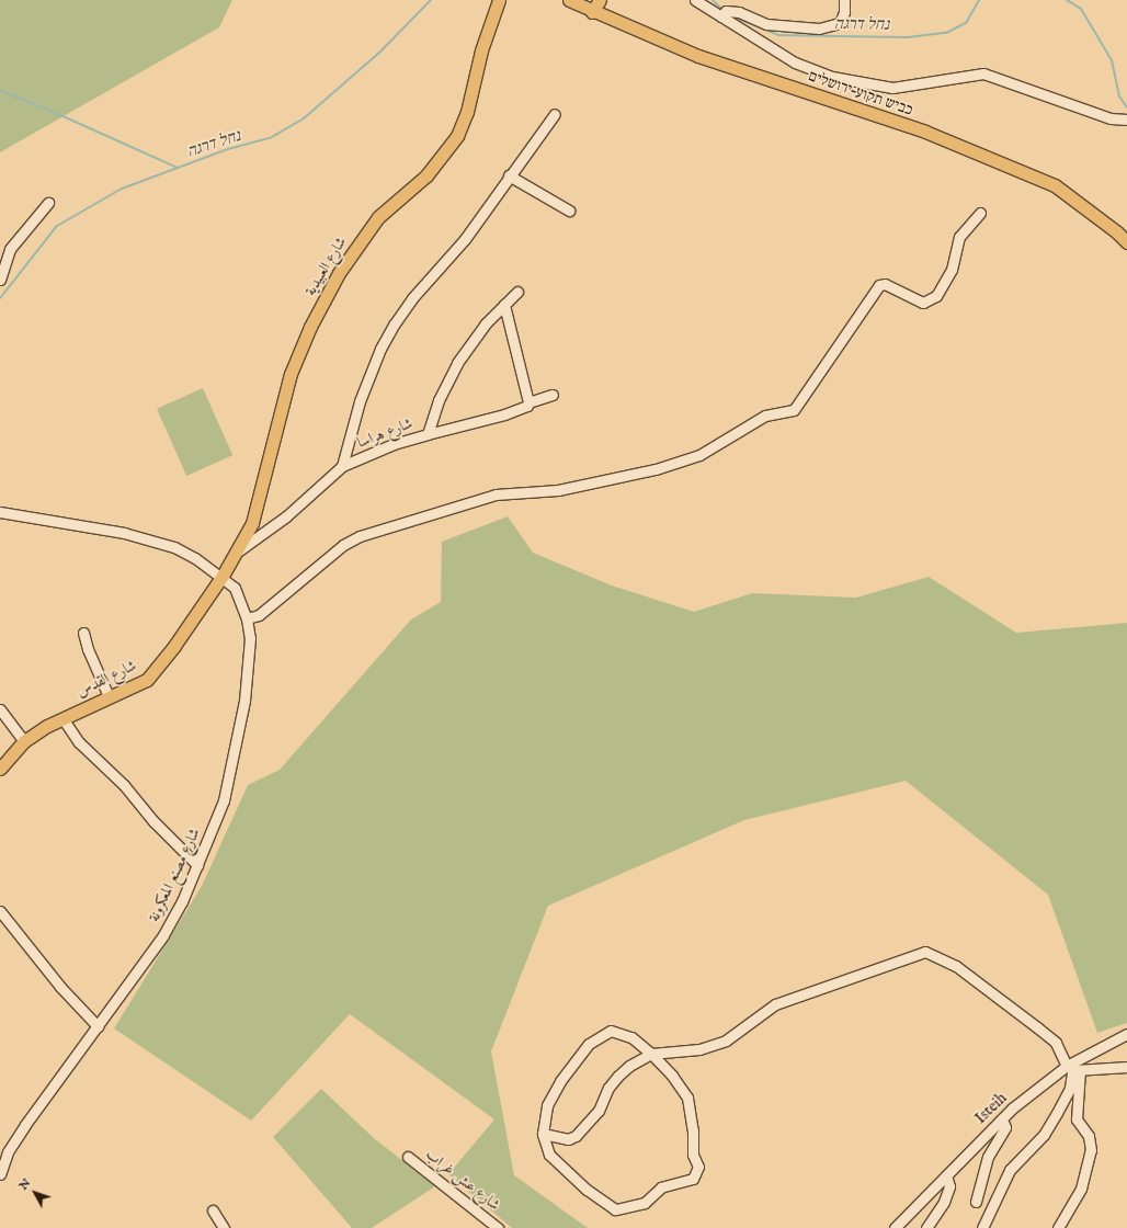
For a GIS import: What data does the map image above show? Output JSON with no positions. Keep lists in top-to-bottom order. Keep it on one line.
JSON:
{"streets":{"main road":["כביש תקוע–ירושלים","شارع العبيدية","شارع القدس"],"street":["شارع هراسا","شارع مصنع المعكرونة","Isteih","شارع عش غراب"]},"crossings":[["شارع العبيدية","شارع هراسا"],["شارع العبيدية","شارع القدس"],["شارع العبيدية","شارع مصنع المعكرونة"],["شارع القدس","شارع مصنع المعكرونة"]],"water":["נחל דרגה"],"north":"top left"}
